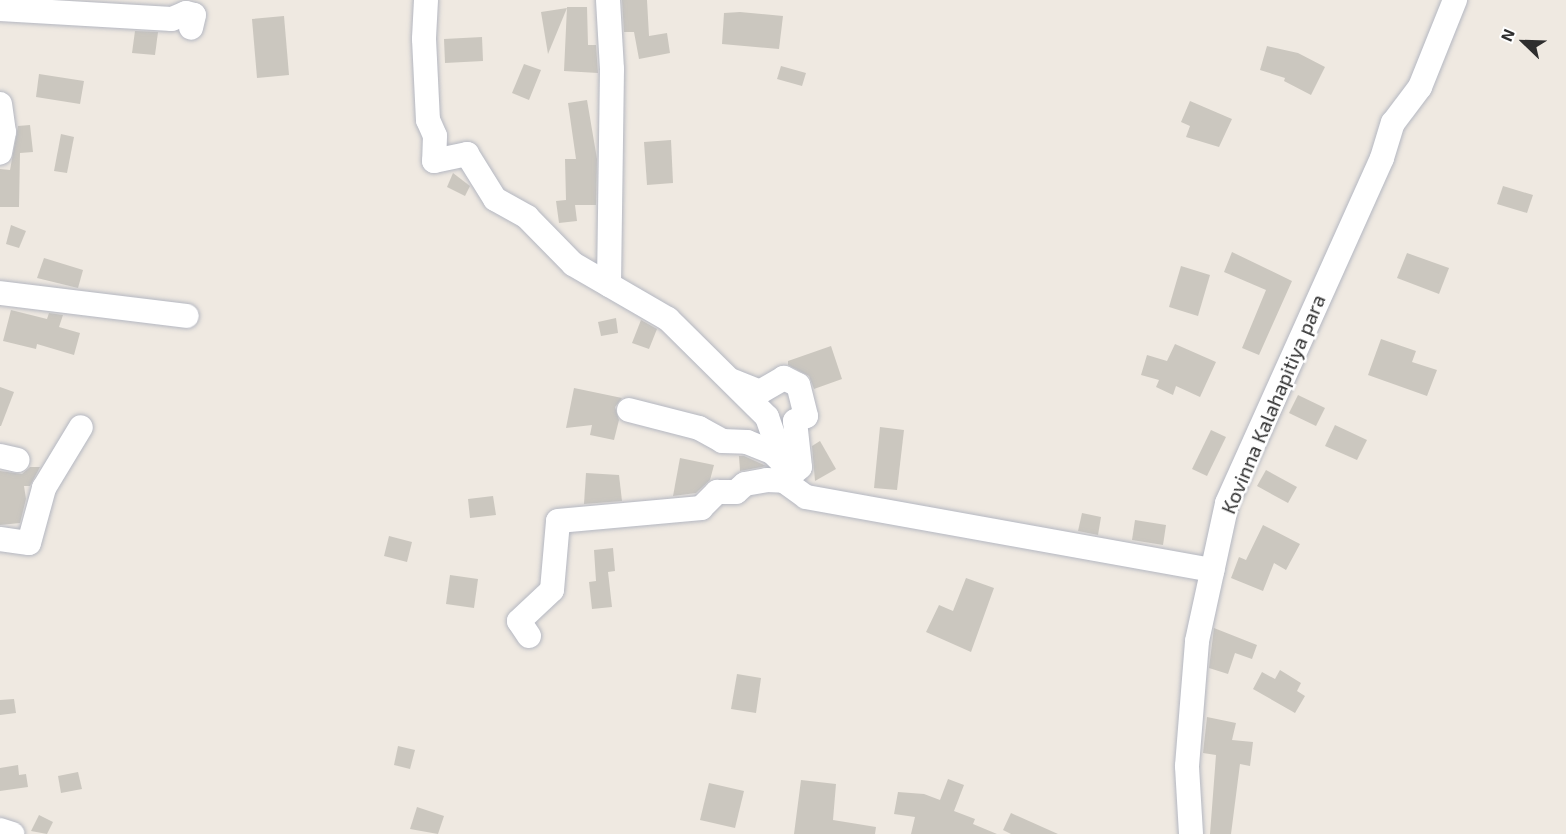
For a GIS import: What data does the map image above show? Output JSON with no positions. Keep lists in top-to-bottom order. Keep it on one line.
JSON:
{"streets":{"street":["Kovinna Kalahapitiya para"]},"north":"top left"}
